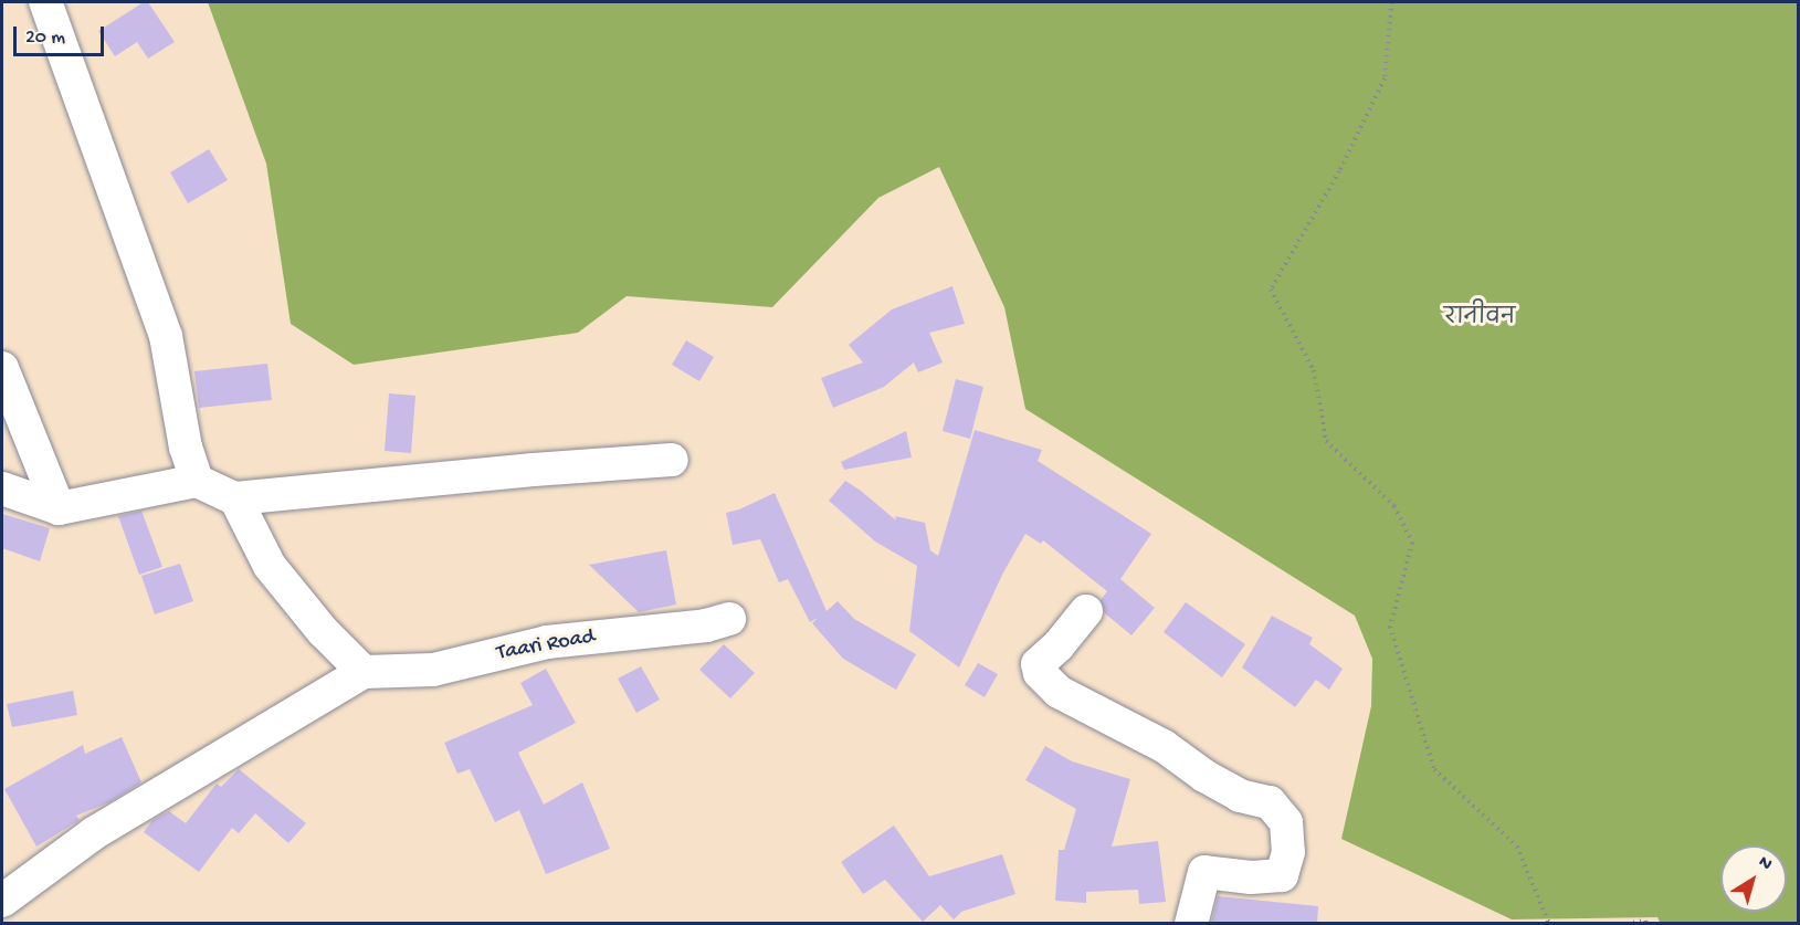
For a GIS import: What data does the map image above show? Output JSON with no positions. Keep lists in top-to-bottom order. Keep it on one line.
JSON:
{"streets":{"street":["Taari Road"]},"parks":["रानीवन"],"scale_bar":"20 m","north":"top right"}
